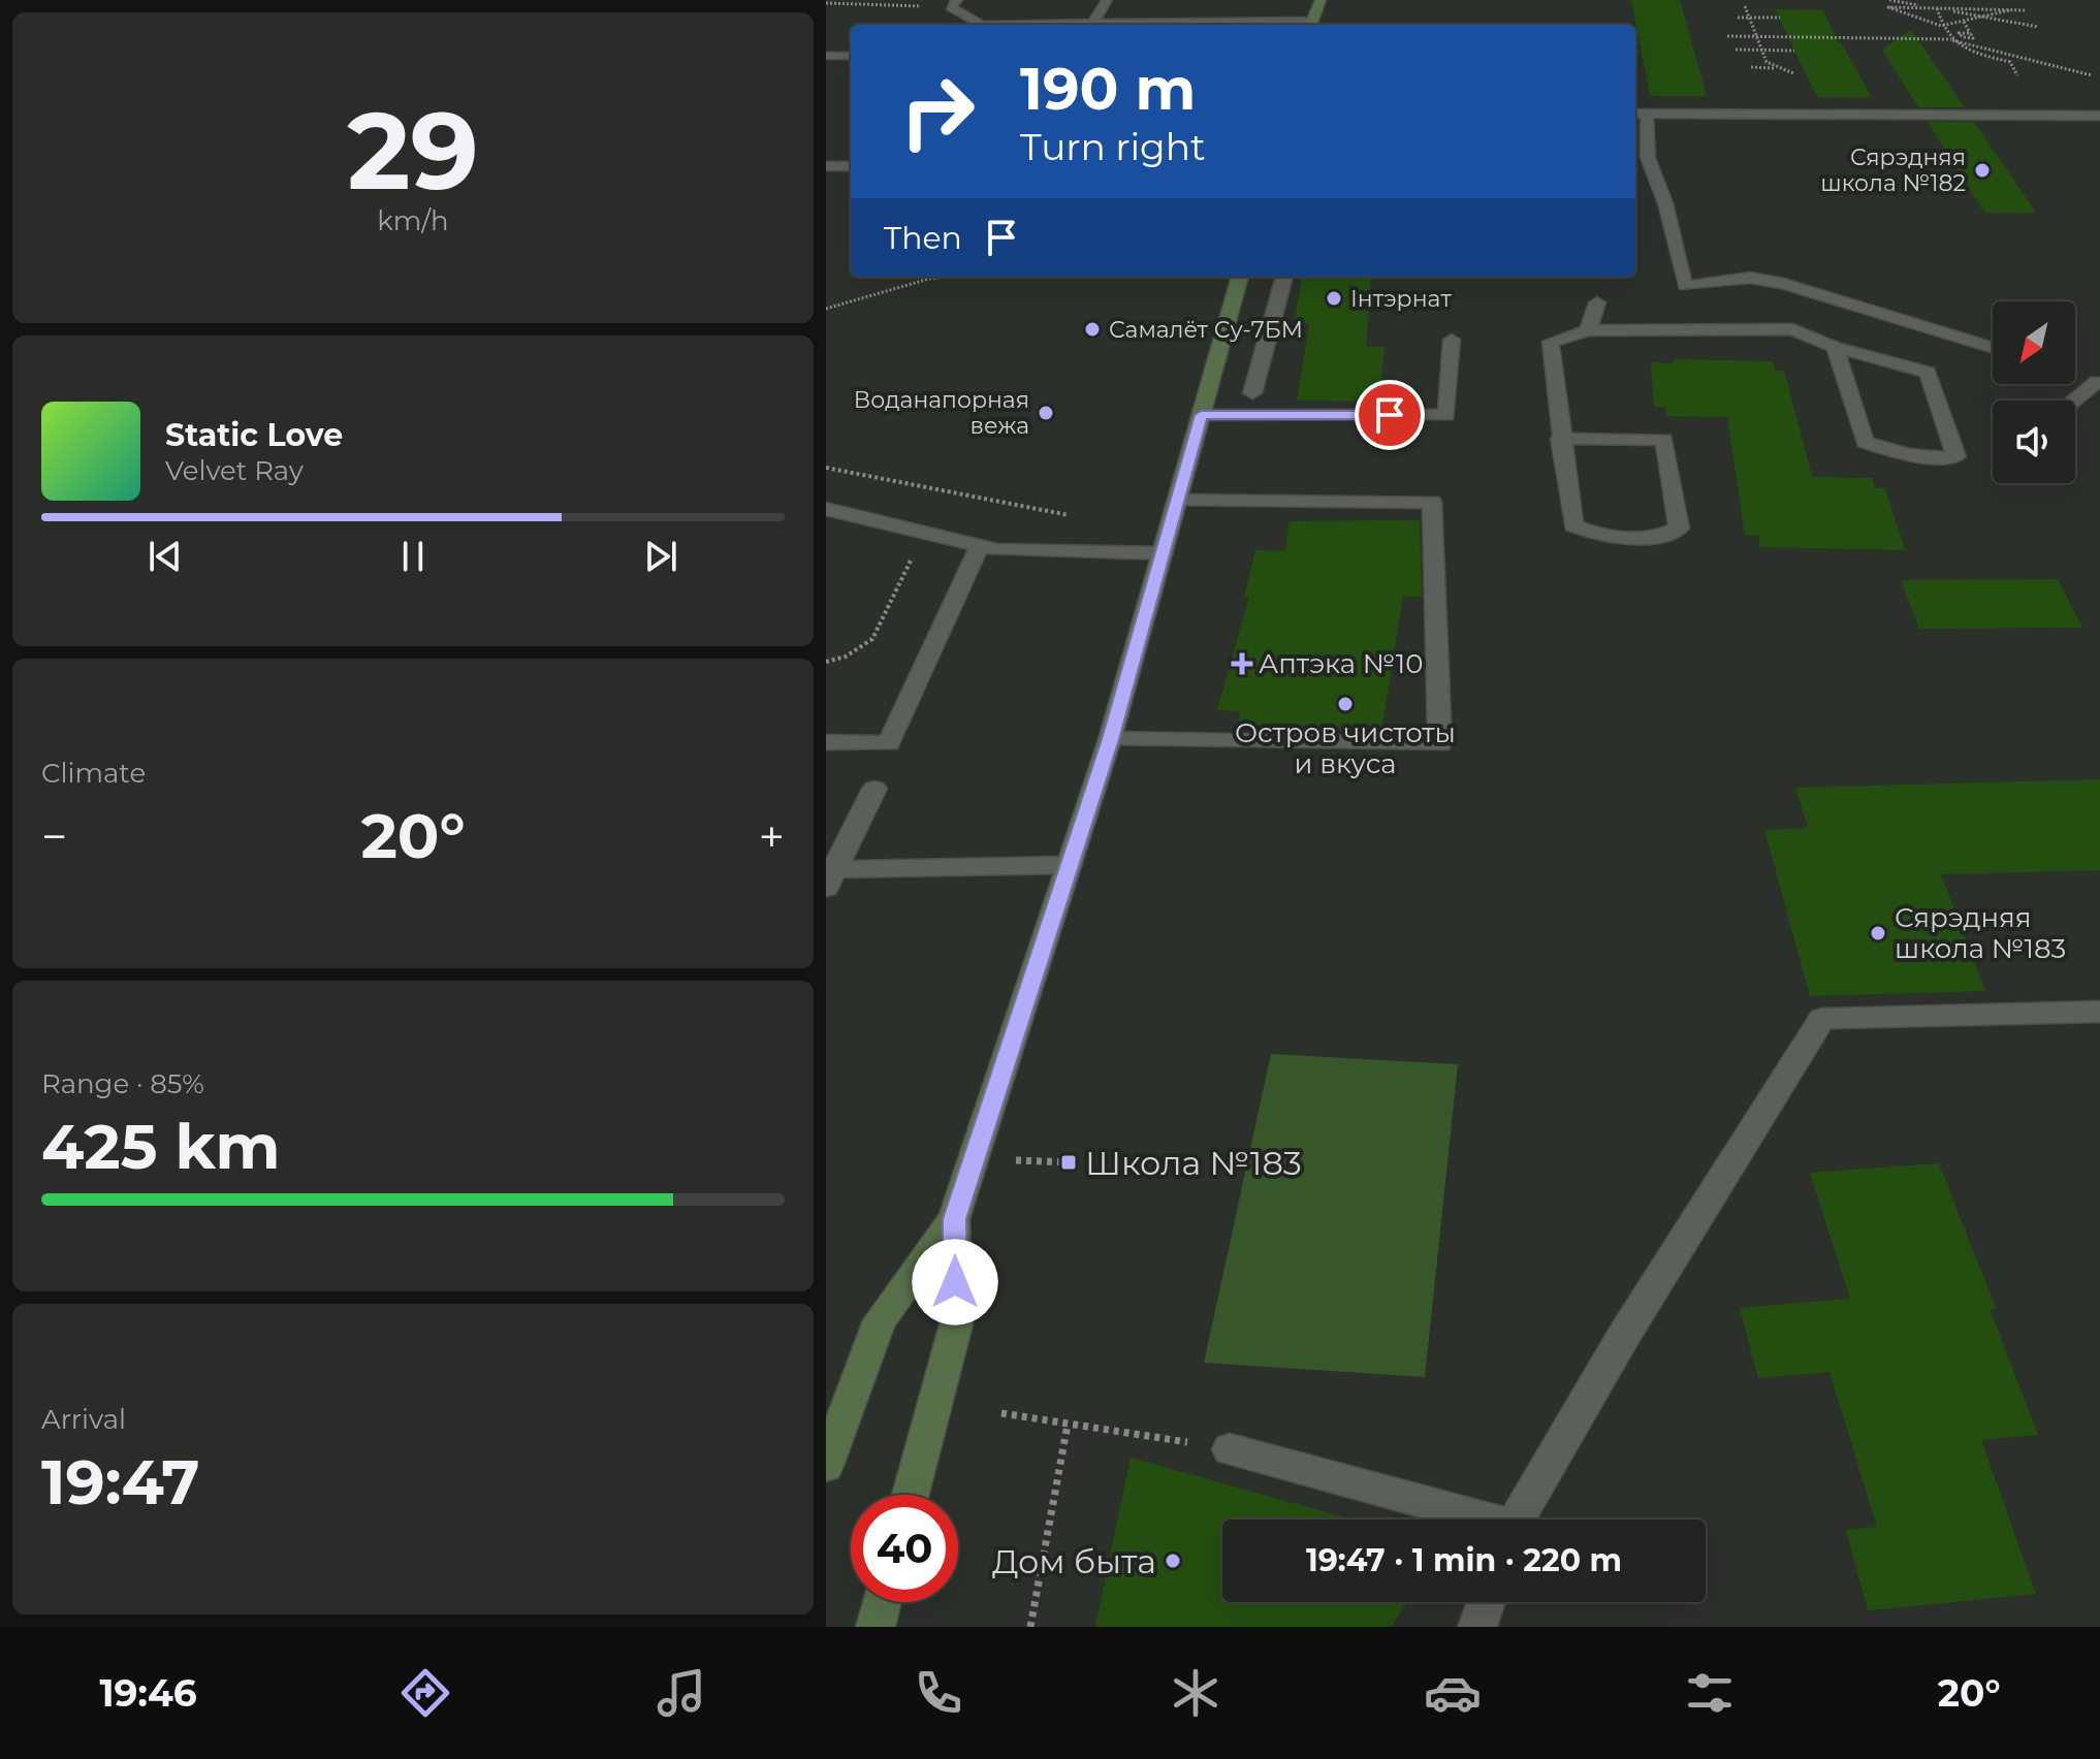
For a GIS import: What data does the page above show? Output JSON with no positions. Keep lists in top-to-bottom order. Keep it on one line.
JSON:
{"places":{"other":["Сярэдняя школа №182","Інтэрнат","Самалёт Су-7БМ","Воданапорная вежа","Остров чистоты и вкуса","Сярэдняя школа №183","Дом быта"],"health":["Аптэка №10"],"transit":["Школа №183"]},"north":"bottom left","page":{"tile":[["29","km/h"],"Climate",["Range · 85%","425 km"],["Arrival","19:47"]],"turn":["190 m","Turn right"],"then":"Then","song":["Static Love","Velvet Ray"],"heat":["−","20°","+"],"limit":"40","trip":"19:47 · 1 min · 220 m","tabs":["19:46","20°"]}}
